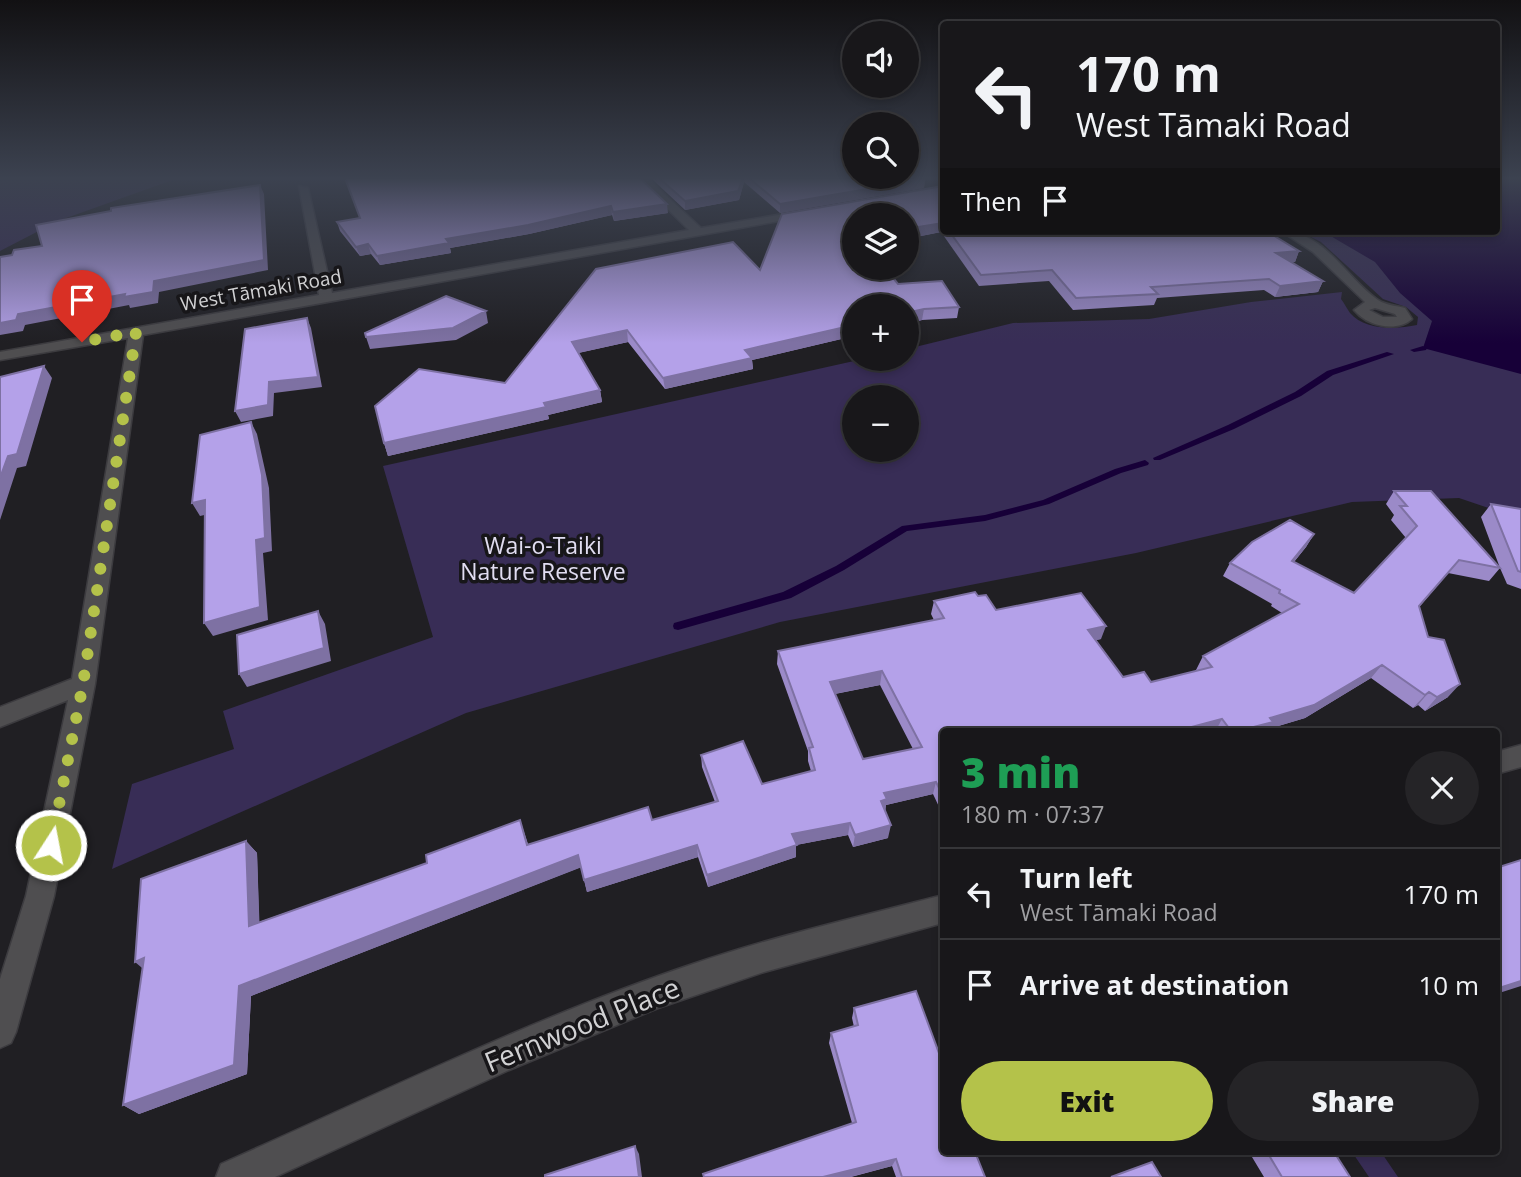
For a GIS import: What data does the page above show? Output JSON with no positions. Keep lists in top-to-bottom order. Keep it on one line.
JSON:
{"streets":{"street":["West Tāmaki Road","Fernwood Place"]},"parks":["Wai-o-Taiki Nature Reserve"],"page":{"map_buttons":["+","−"],"turn":["170 m","West Tāmaki Road"],"then":"Then","heading":["3 min","180 m · 07:37"],"list":[{"name":"Turn left","note":"West Tāmaki Road","value":"170 m"},{"name":"Arrive at destination","value":"10 m"}],"buttons":["Exit","Share"]}}
